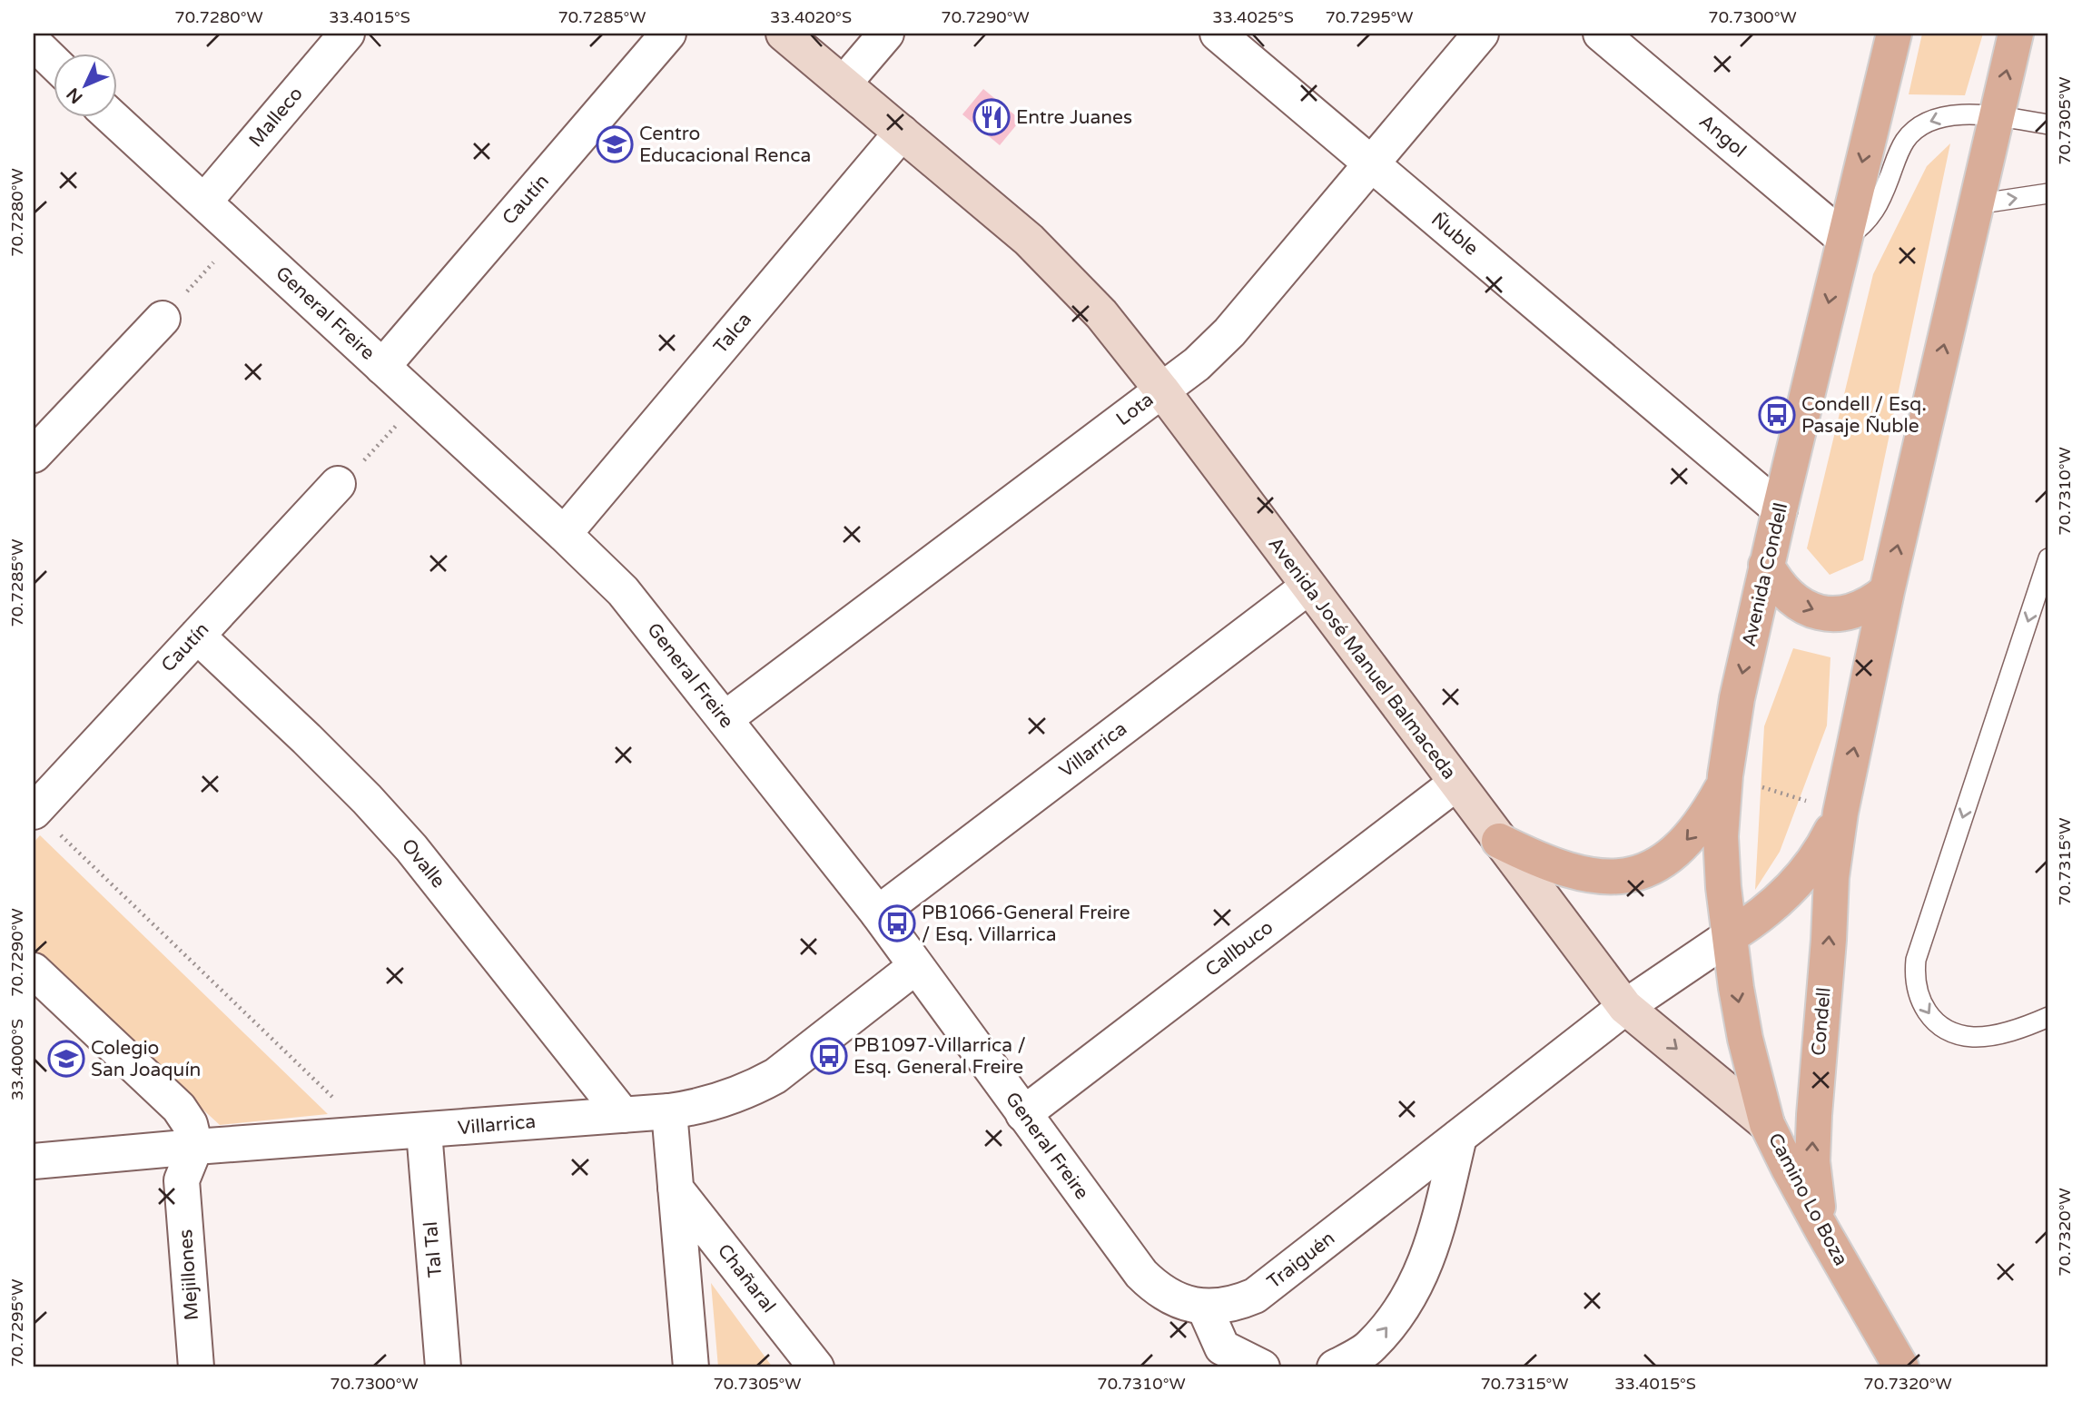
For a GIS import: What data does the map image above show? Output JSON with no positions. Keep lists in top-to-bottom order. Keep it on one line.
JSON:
{"streets":{"main road":["Avenida Condell","Avenida José Manuel Balmaceda","Condell","Camino Lo Boza"],"street":["Malleco","Angol","Cautín","Ñuble","General Freire","Talca","Lota","Villarrica","Ovalle","Callbuco","Tal Tal","Traiguén","Mejillones","Chañaral"]},"crossings":[["Malleco","General Freire"],["Angol","Avenida Condell"],["Cautín","General Freire"],["Cautín","Ovalle"],["Ñuble","Lota"],["Ñuble","Avenida Condell"],["General Freire","Talca"],["General Freire","Lota"],["General Freire","Villarrica"],["General Freire","Callbuco"],["General Freire","Traiguén"],["Talca","Avenida José Manuel Balmaceda"],["Lota","Avenida José Manuel Balmaceda"],["Avenida Condell","Camino Lo Boza"],["Avenida Condell","Traiguén"],["Avenida José Manuel Balmaceda","Villarrica"],["Avenida José Manuel Balmaceda","Callbuco"],["Avenida José Manuel Balmaceda","Camino Lo Boza"],["Avenida José Manuel Balmaceda","Traiguén"],["Villarrica","Ovalle"],["Villarrica","Tal Tal"],["Villarrica","Mejillones"],["Condell","Camino Lo Boza"],["Camino Lo Boza","Traiguén"]],"one_way":["Condell","Camino Lo Boza"],"places":{"restaurant":["Entre Juanes"],"school or university":["Centro Educacional Renca","Colegio San Joaquín"],"bus stop":["Condell / Esq. Pasaje Ñuble","PB1066-General Freire / Esq. Villarrica","PB1097-Villarrica / Esq. General Freire"]},"north":"bottom left","coordinates":["70.7280°W","33.4015°S","70.7285°W","33.4020°S","70.7290°W","33.4025°S","70.7295°W","70.7300°W","70.7305°W","70.7310°W","70.7315°W","33.4000°S","70.7320°W"]}
